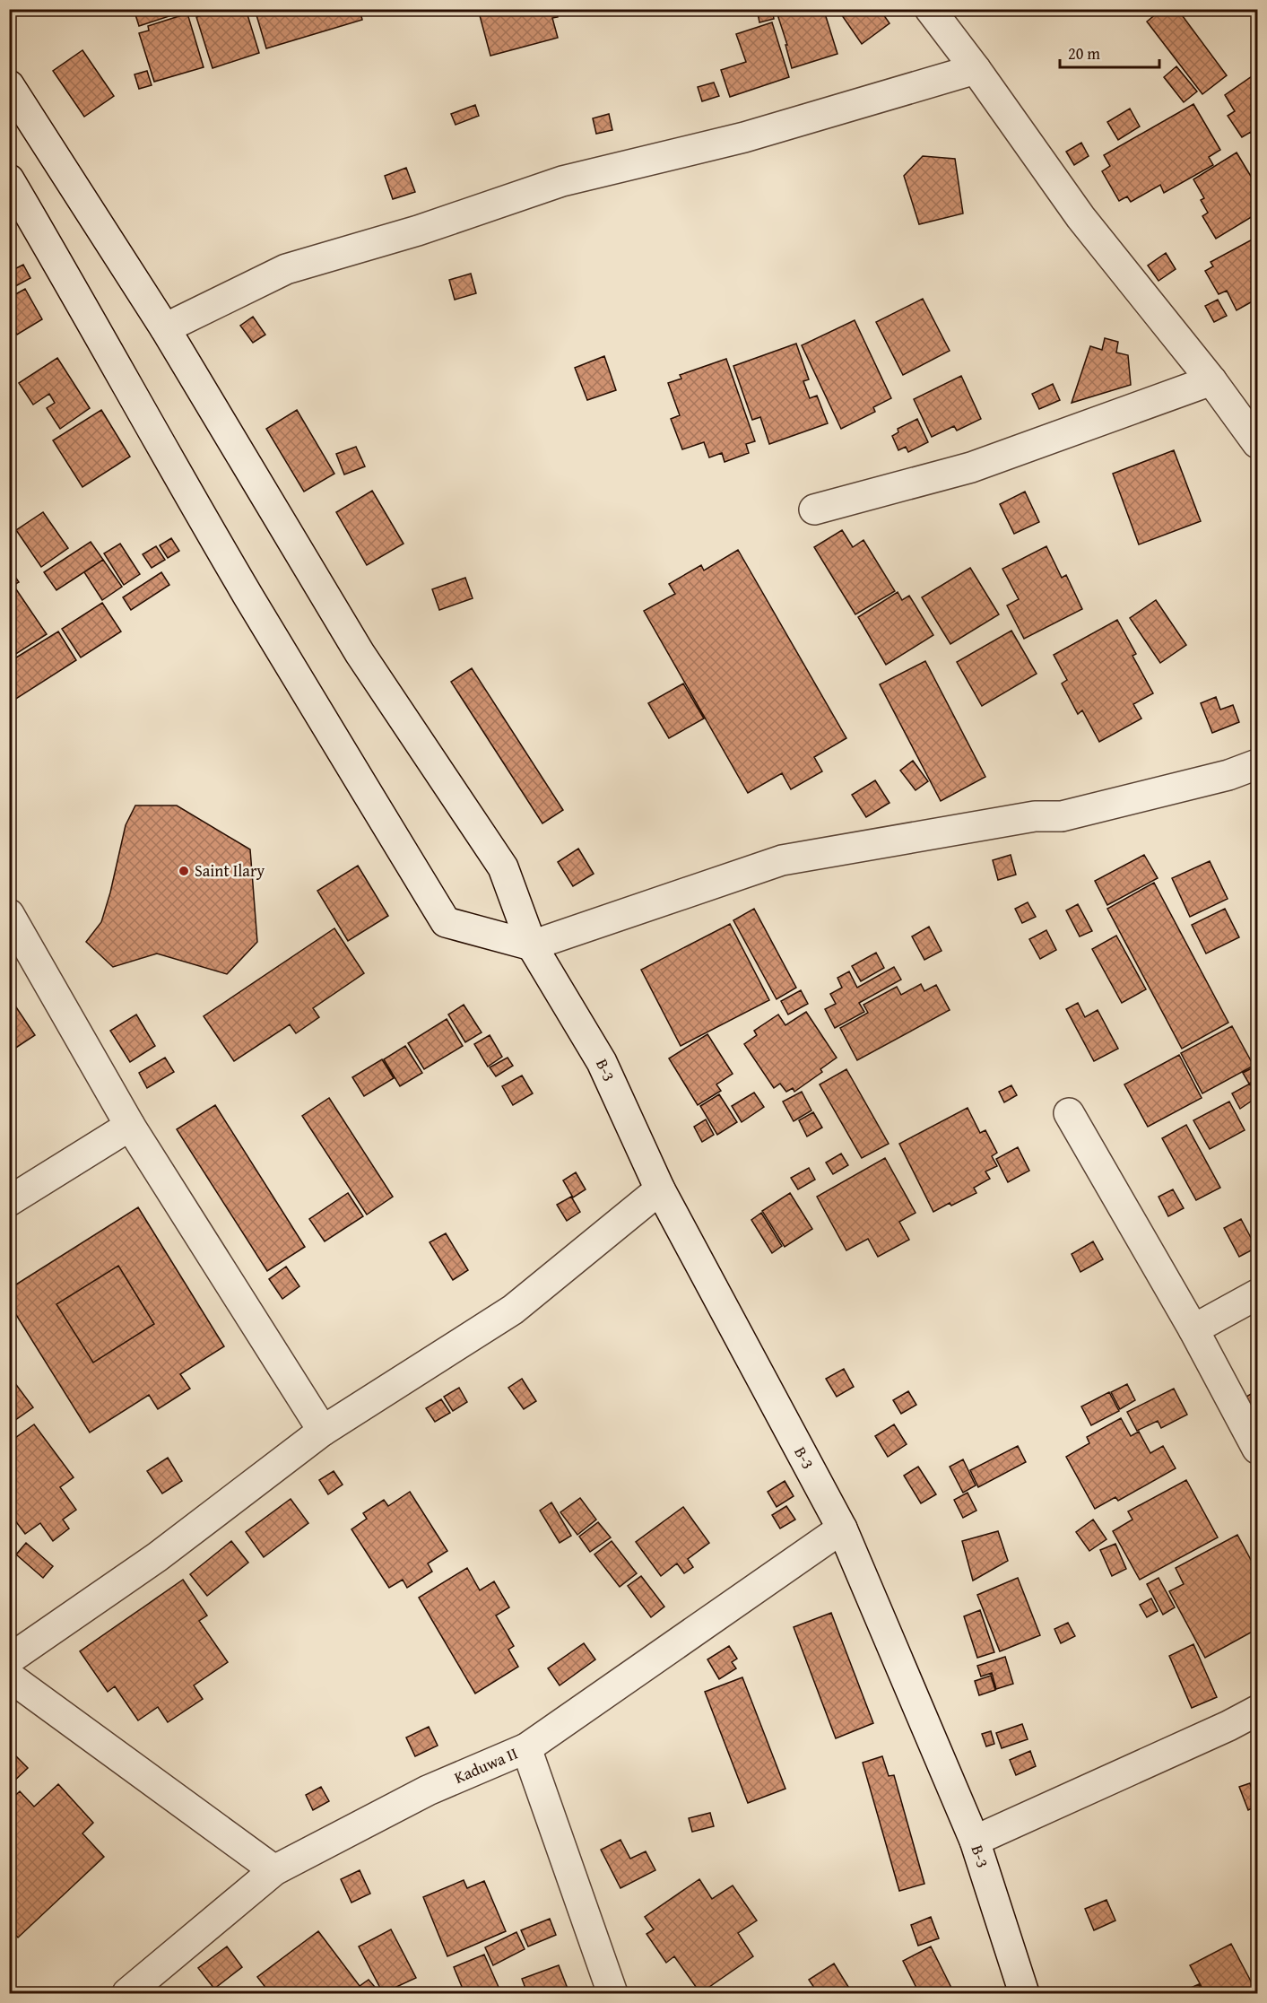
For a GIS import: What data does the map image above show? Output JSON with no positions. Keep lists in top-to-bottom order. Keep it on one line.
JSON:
{"streets":{"street":["B-3","Kaduwa II"]},"crossings":[["B-3","Kaduwa II"]],"places":["Saint Ilary"],"scale_bar":"20 m"}
